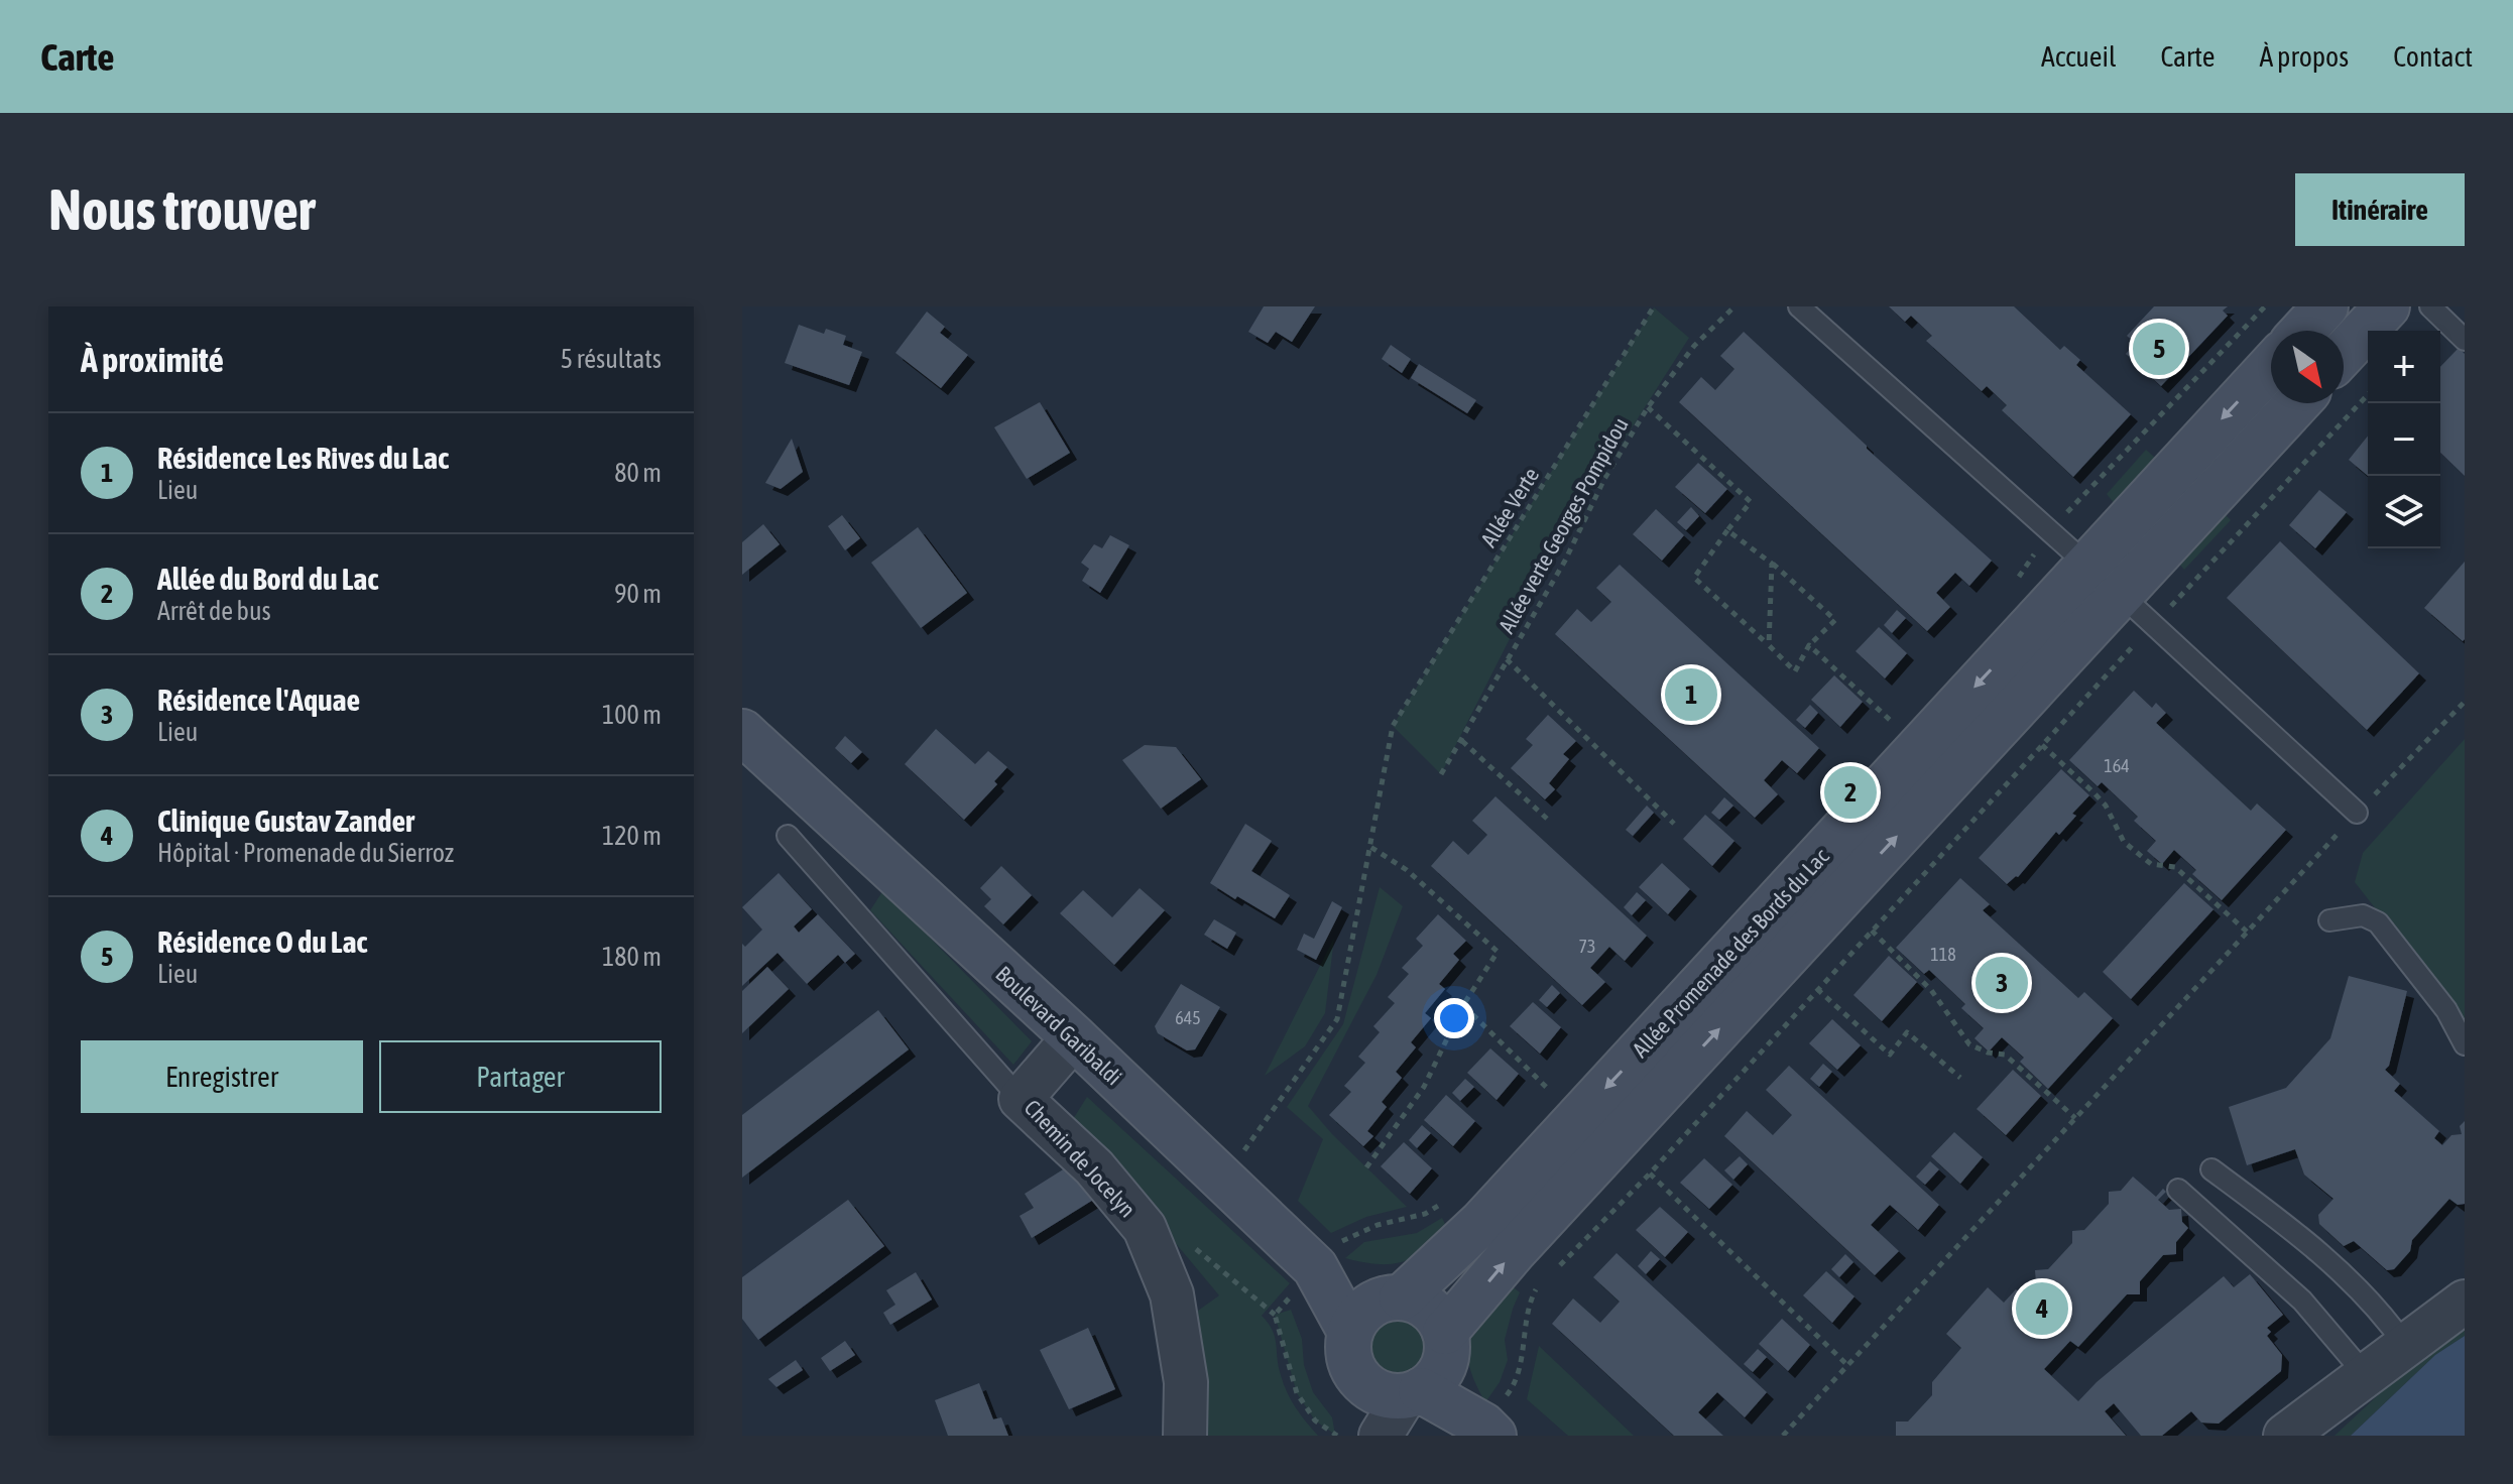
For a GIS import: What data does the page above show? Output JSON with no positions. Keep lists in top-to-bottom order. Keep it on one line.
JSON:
{"streets":{"street":["Allée Promenade des Bords du Lac","Boulevard Garibaldi","Chemin de Jocelyn"],"path":["Allée Verte","Allée verte Georges Pompidou"]},"crossings":[["Allée Promenade des Bords du Lac","Boulevard Garibaldi"],["Boulevard Garibaldi","Chemin de Jocelyn"]],"house_numbers":["164","73","118","645"],"north":"bottom right","page":{"header":"Carte","nav":["Accueil","Carte","À propos","Contact"],"buttons":["Itinéraire",["Enregistrer","Partager"]],"title":"Nous trouver","heading":["À proximité","5 résultats"],"pins":["5","1","2","3","4"],"map_buttons":["+","−"],"list":[{"mark":"1","name":"Résidence Les Rives du Lac","note":"Lieu","value":"80 m"},{"mark":"2","name":"Allée du Bord du Lac","note":"Arrêt de bus","value":"90 m"},{"mark":"3","name":"Résidence l'Aquae","note":"Lieu","value":"100 m"},{"mark":"4","name":"Clinique Gustav Zander","note":"Hôpital · Promenade du Sierroz","value":"120 m"},{"mark":"5","name":"Résidence O du Lac","note":"Lieu","value":"180 m"}]}}
